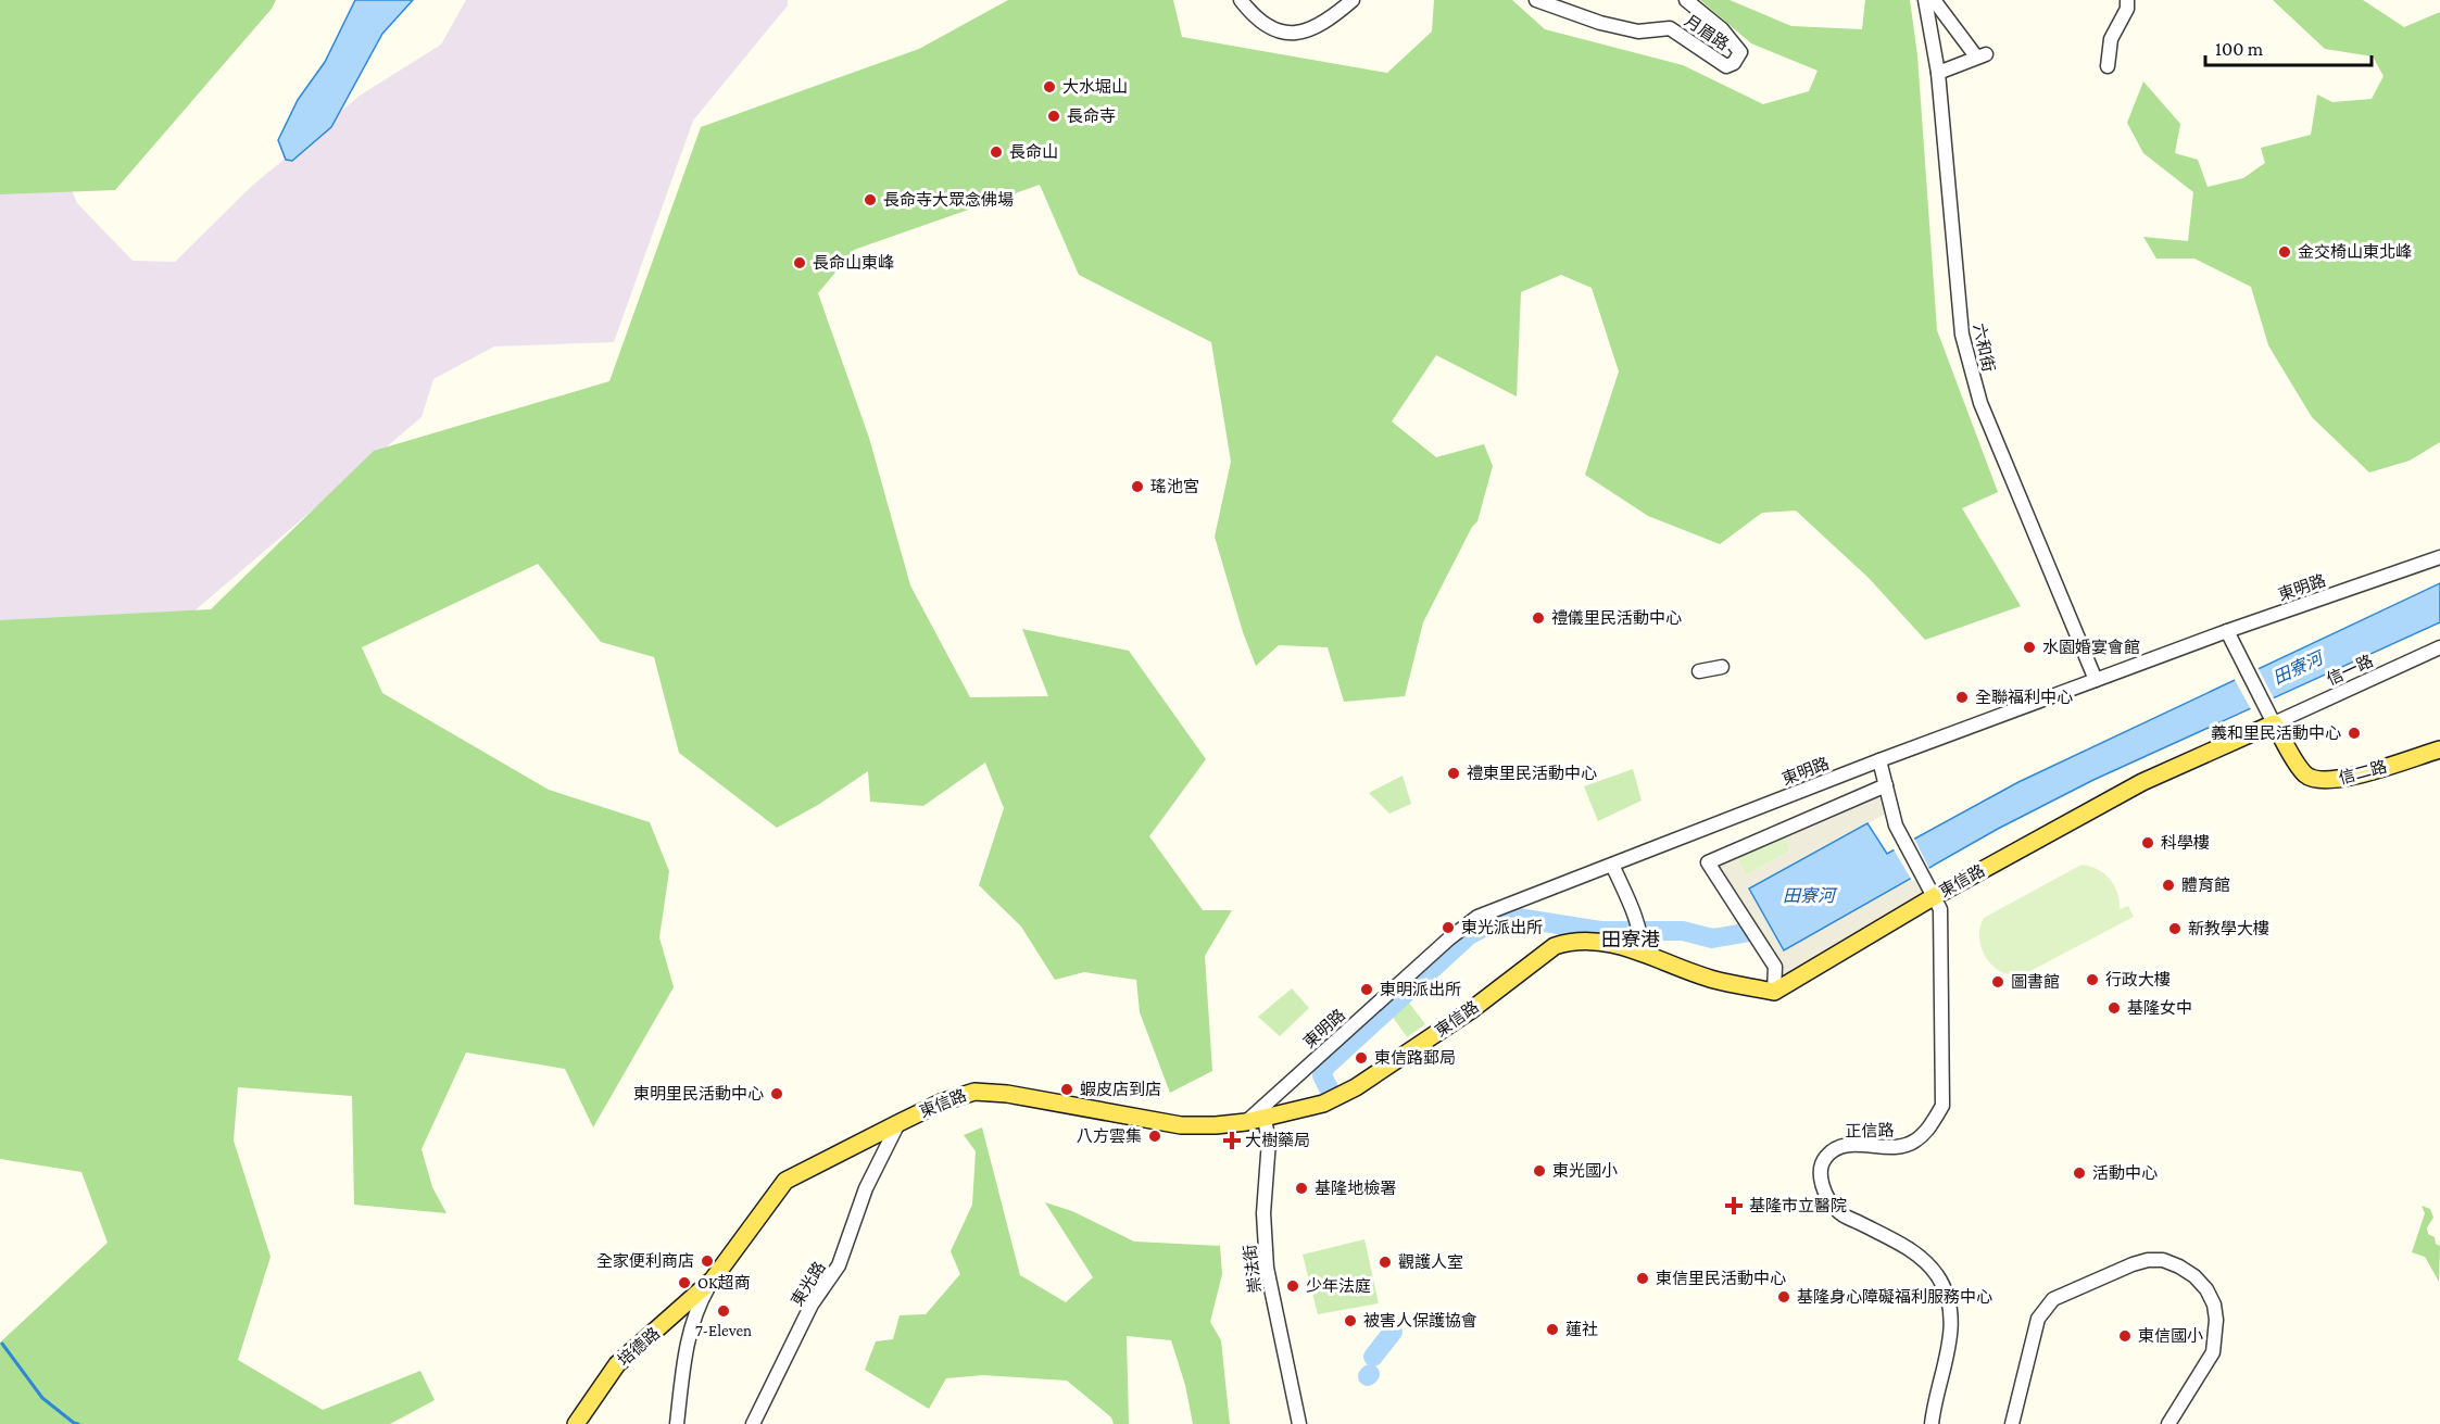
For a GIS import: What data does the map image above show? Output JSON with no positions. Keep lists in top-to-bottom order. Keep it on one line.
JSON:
{"streets":{"main road":["信二路","東信路","培德路"],"street":["月眉路","六和街","東明路","信一路","正信路","崇法街","東光路"]},"crossings":[["六和街","東明路"],["東明路","東信路"],["東明路","崇法街"],["信一路","信二路"],["信一路","東信路"],["信二路","東信路"],["東信路","正信路"],["東信路","崇法街"],["東信路","東光路"],["東信路","培德路"]],"districts":["田寮港"],"water":["田寮河"],"places":{"other":["大水堀山","長命寺","長命山","長命寺大眾念佛場","金交椅山東北峰","長命山東峰","瑤池宮","禮儀里民活動中心","水園婚宴會館","全聯福利中心","義和里民活動中心","禮東里民活動中心","科學樓","體育館","東光派出所","新教學大樓","行政大樓","圖書館","東明派出所","基隆女中","東信路郵局","蝦皮店到店","東明里民活動中心","八方雲集","東光國小","活動中心","基隆地檢署","全家便利商店","觀護人室","東信里民活動中心","OK超商","少年法庭","基隆身心障礙福利服務中心","7-Eleven","被害人保護協會","蓮社","東信國小"],"health":["大樹藥局","基隆市立醫院"]},"scale_bar":"100 m"}
